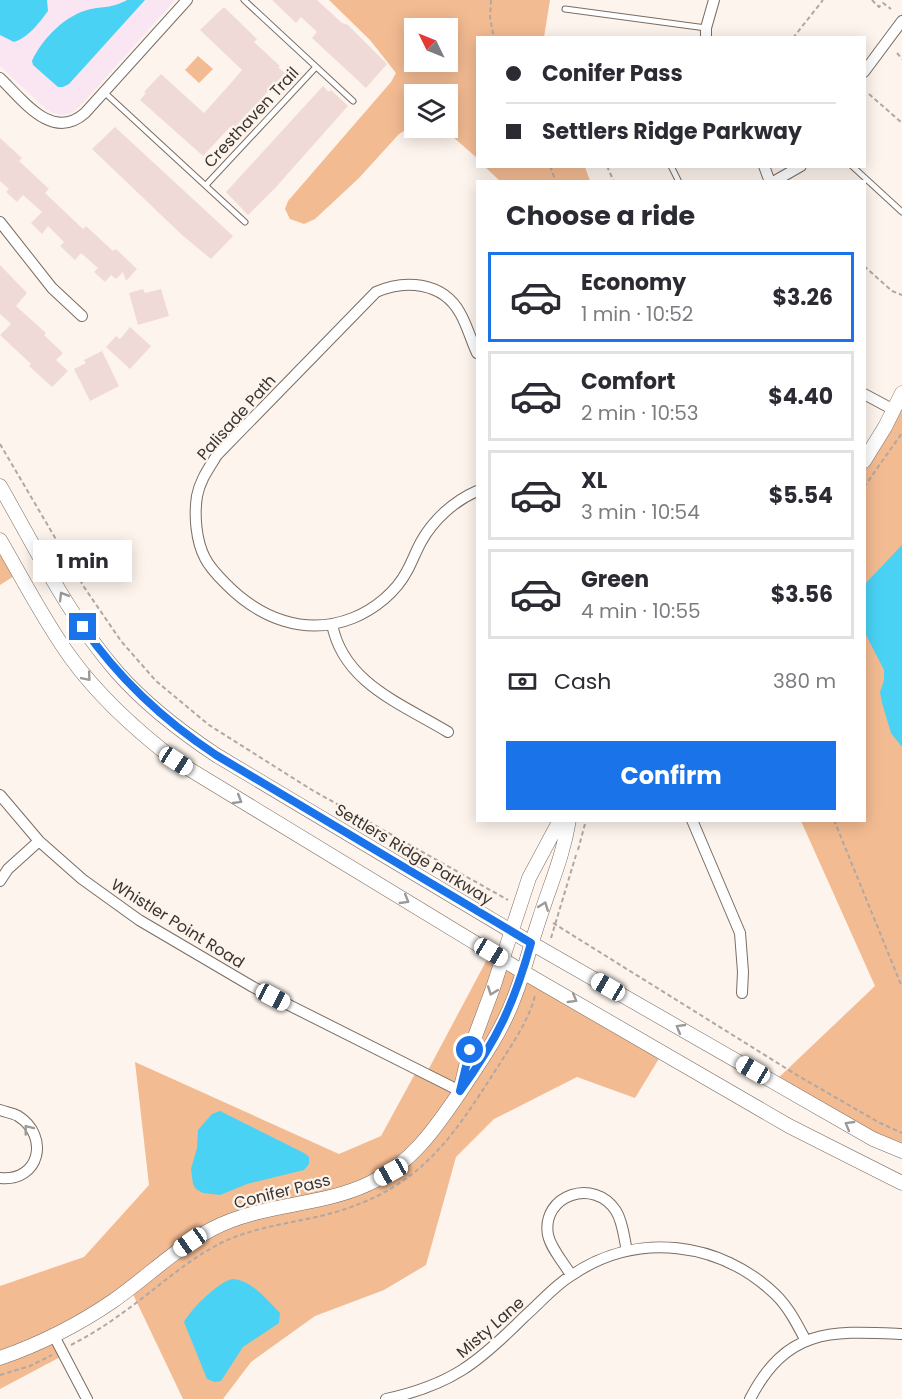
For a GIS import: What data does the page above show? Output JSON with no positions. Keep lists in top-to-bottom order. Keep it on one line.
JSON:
{"streets":{"street":["Palisade Path","Settlers Ridge Parkway","Whistler Point Road","Conifer Pass","Misty Lane"],"lane":["Cresthaven Trail"]},"crossings":[["Settlers Ridge Parkway","Conifer Pass"],["Whistler Point Road","Conifer Pass"]],"north":"top left","page":{"banner":["Conifer Pass","Settlers Ridge Parkway"],"heading":"Choose a ride","list":[{"name":"Economy","note":"1 min · 10:52","value":"$3.26"},{"name":"Comfort","note":"2 min · 10:53","value":"$4.40"},{"name":"XL","note":"3 min · 10:54","value":"$5.54"},{"name":"Green","note":"4 min · 10:55","value":"$3.56"}],"bubble":"1 min","pay":["Cash","380 m"],"buttons":"Confirm"}}
